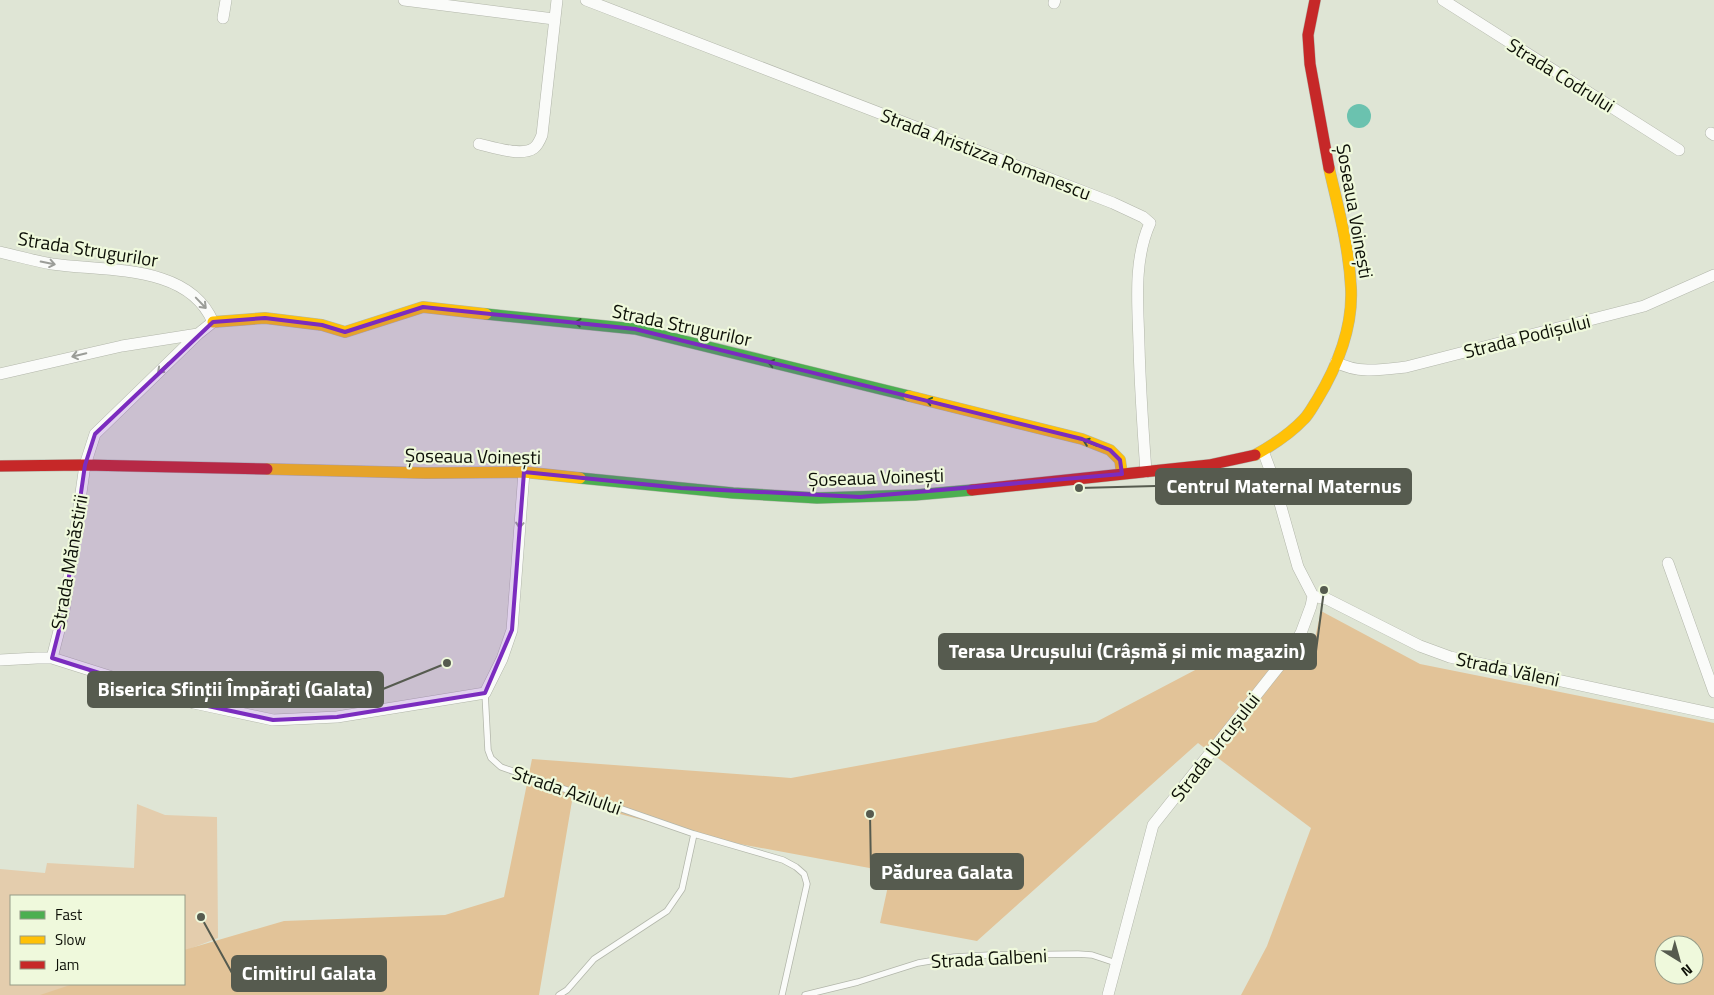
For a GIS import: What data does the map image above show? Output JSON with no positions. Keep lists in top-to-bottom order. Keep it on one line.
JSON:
{"streets":{"main road":["Șoseaua Voinești","Strada Strugurilor"],"street":["Strada Codrului","Strada Aristizza Romanescu","Strada Podișului","Strada Mănăstirii","Strada Văleni","Strada Urcușului"],"lane":["Strada Azilului","Strada Galbeni"]},"crossings":[["Strada Aristizza Romanescu","Șoseaua Voinești"],["Șoseaua Voinești","Strada Strugurilor"],["Șoseaua Voinești","Strada Podișului"],["Șoseaua Voinești","Strada Mănăstirii"],["Strada Văleni","Strada Urcușului"],["Strada Urcușului","Strada Galbeni"]],"one_way":["Strada Mănăstirii"],"places":["Centrul Maternal Maternus","Terasa Urcușului (Crâșmă și mic magazin)","Biserica Sfinții Împărați (Galata)","Pădurea Galata","Cimitirul Galata"],"legend":["Fast","Slow","Jam"],"north":"bottom right"}
